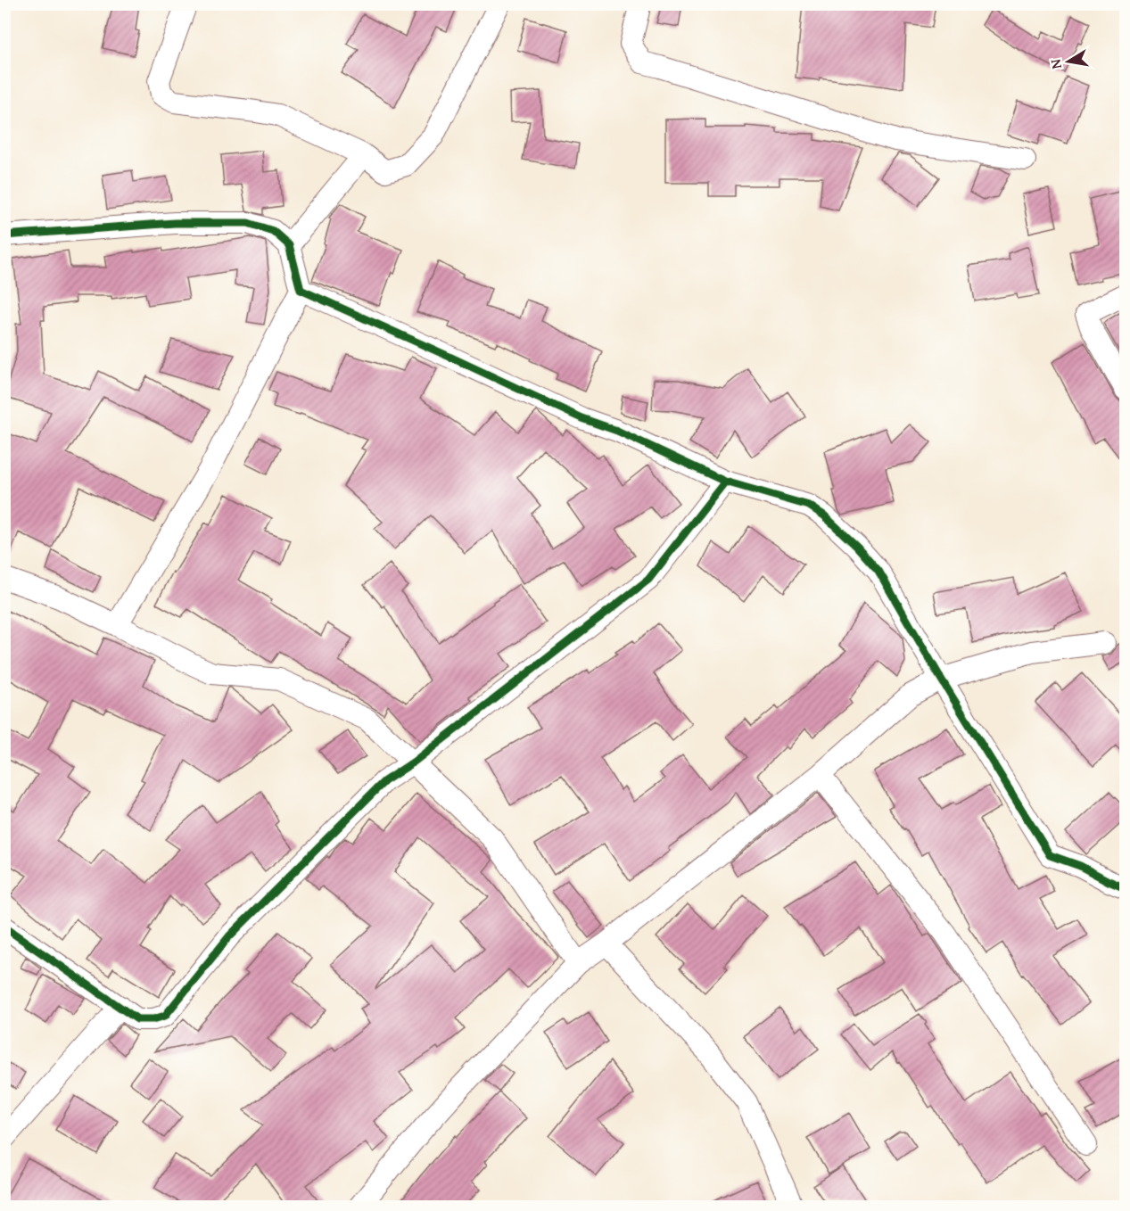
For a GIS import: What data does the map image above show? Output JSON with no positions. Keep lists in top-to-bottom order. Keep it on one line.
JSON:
{"north":"left"}
